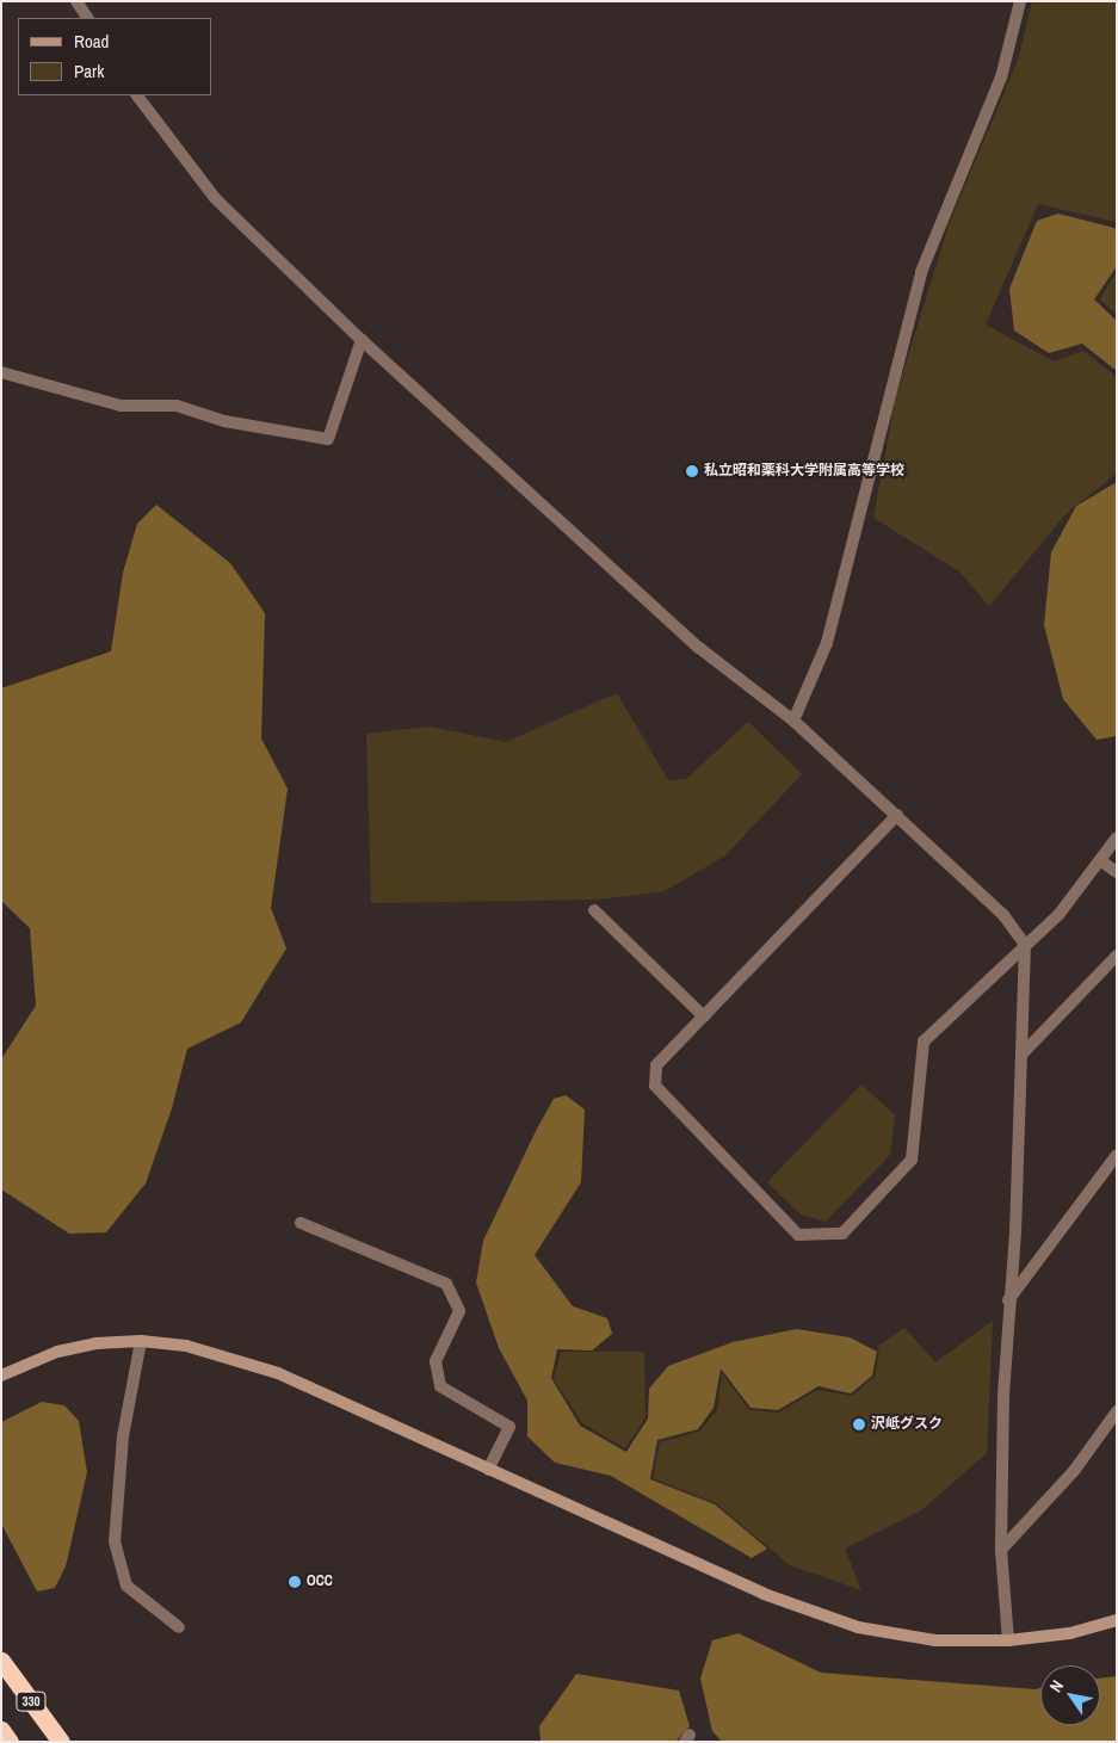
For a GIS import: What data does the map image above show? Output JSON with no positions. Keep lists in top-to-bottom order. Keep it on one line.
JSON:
{"streets":{"highway":["330"]},"places":["私立昭和薬科大学附属高等学校","沢岻グスク","OCC"],"legend":["Road","Park"],"north":"top left"}
